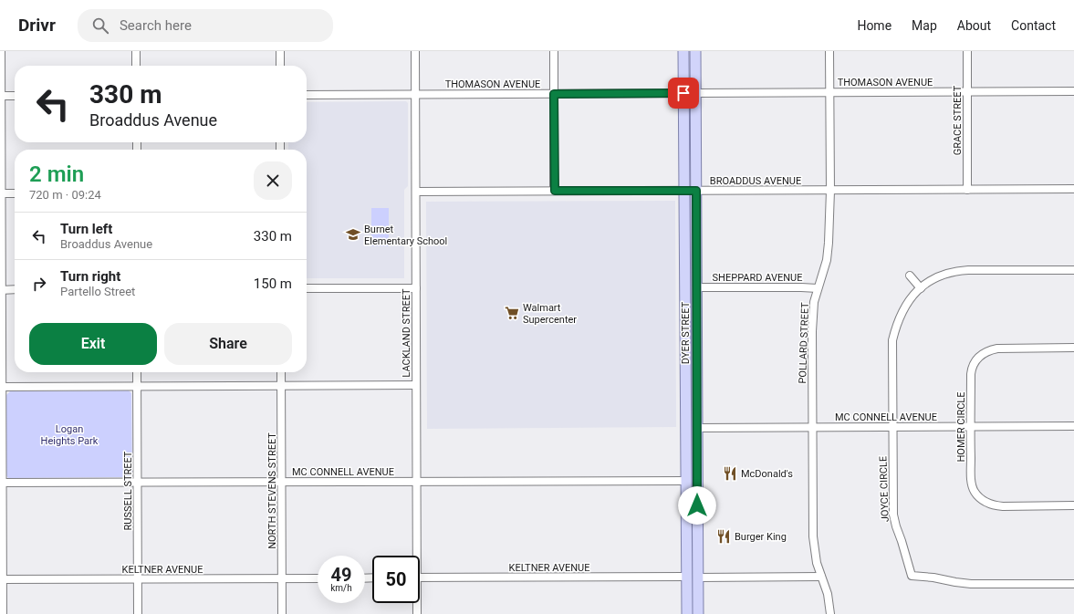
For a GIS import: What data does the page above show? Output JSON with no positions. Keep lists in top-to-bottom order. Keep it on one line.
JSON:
{"streets":{"main road":["DYER STREET"],"street":["THOMASON AVENUE","GRACE STREET","BROADDUS AVENUE","SHEPPARD AVENUE","LACKLAND STREET","POLLARD STREET","MC CONNELL AVENUE","HOMER CIRCLE","JOYCE CIRCLE","RUSSELL STREET","NORTH STEVENS STREET","KELTNER AVENUE"]},"crossings":[["THOMASON AVENUE","GRACE STREET"],["THOMASON AVENUE","LACKLAND STREET"],["THOMASON AVENUE","DYER STREET"],["THOMASON AVENUE","POLLARD STREET"],["GRACE STREET","BROADDUS AVENUE"],["BROADDUS AVENUE","LACKLAND STREET"],["BROADDUS AVENUE","DYER STREET"],["BROADDUS AVENUE","POLLARD STREET"],["SHEPPARD AVENUE","DYER STREET"],["SHEPPARD AVENUE","POLLARD STREET"],["LACKLAND STREET","MC CONNELL AVENUE"],["DYER STREET","MC CONNELL AVENUE"],["DYER STREET","KELTNER AVENUE"],["POLLARD STREET","MC CONNELL AVENUE"],["MC CONNELL AVENUE","HOMER CIRCLE"],["MC CONNELL AVENUE","JOYCE CIRCLE"],["MC CONNELL AVENUE","RUSSELL STREET"],["MC CONNELL AVENUE","NORTH STEVENS STREET"],["RUSSELL STREET","KELTNER AVENUE"],["NORTH STEVENS STREET","KELTNER AVENUE"]],"parks":["Logan Heights Park"],"places":{"school or university":["Burnet Elementary School"],"supermarket":["Walmart Supercenter"],"restaurant":["McDonald's","Burger King"]},"page":{"header":"Drivr","search":"Search here","nav":["Home","Map","About","Contact"],"turn":["330 m","Broaddus Avenue"],"heading":["2 min","720 m · 09:24"],"list":[{"name":"Turn left","note":"Broaddus Avenue","value":"330 m"},{"name":"Turn right","note":"Partello Street","value":"150 m"}],"buttons":["Exit","Share"],"speed":"49 km/h","limit":"50"}}
